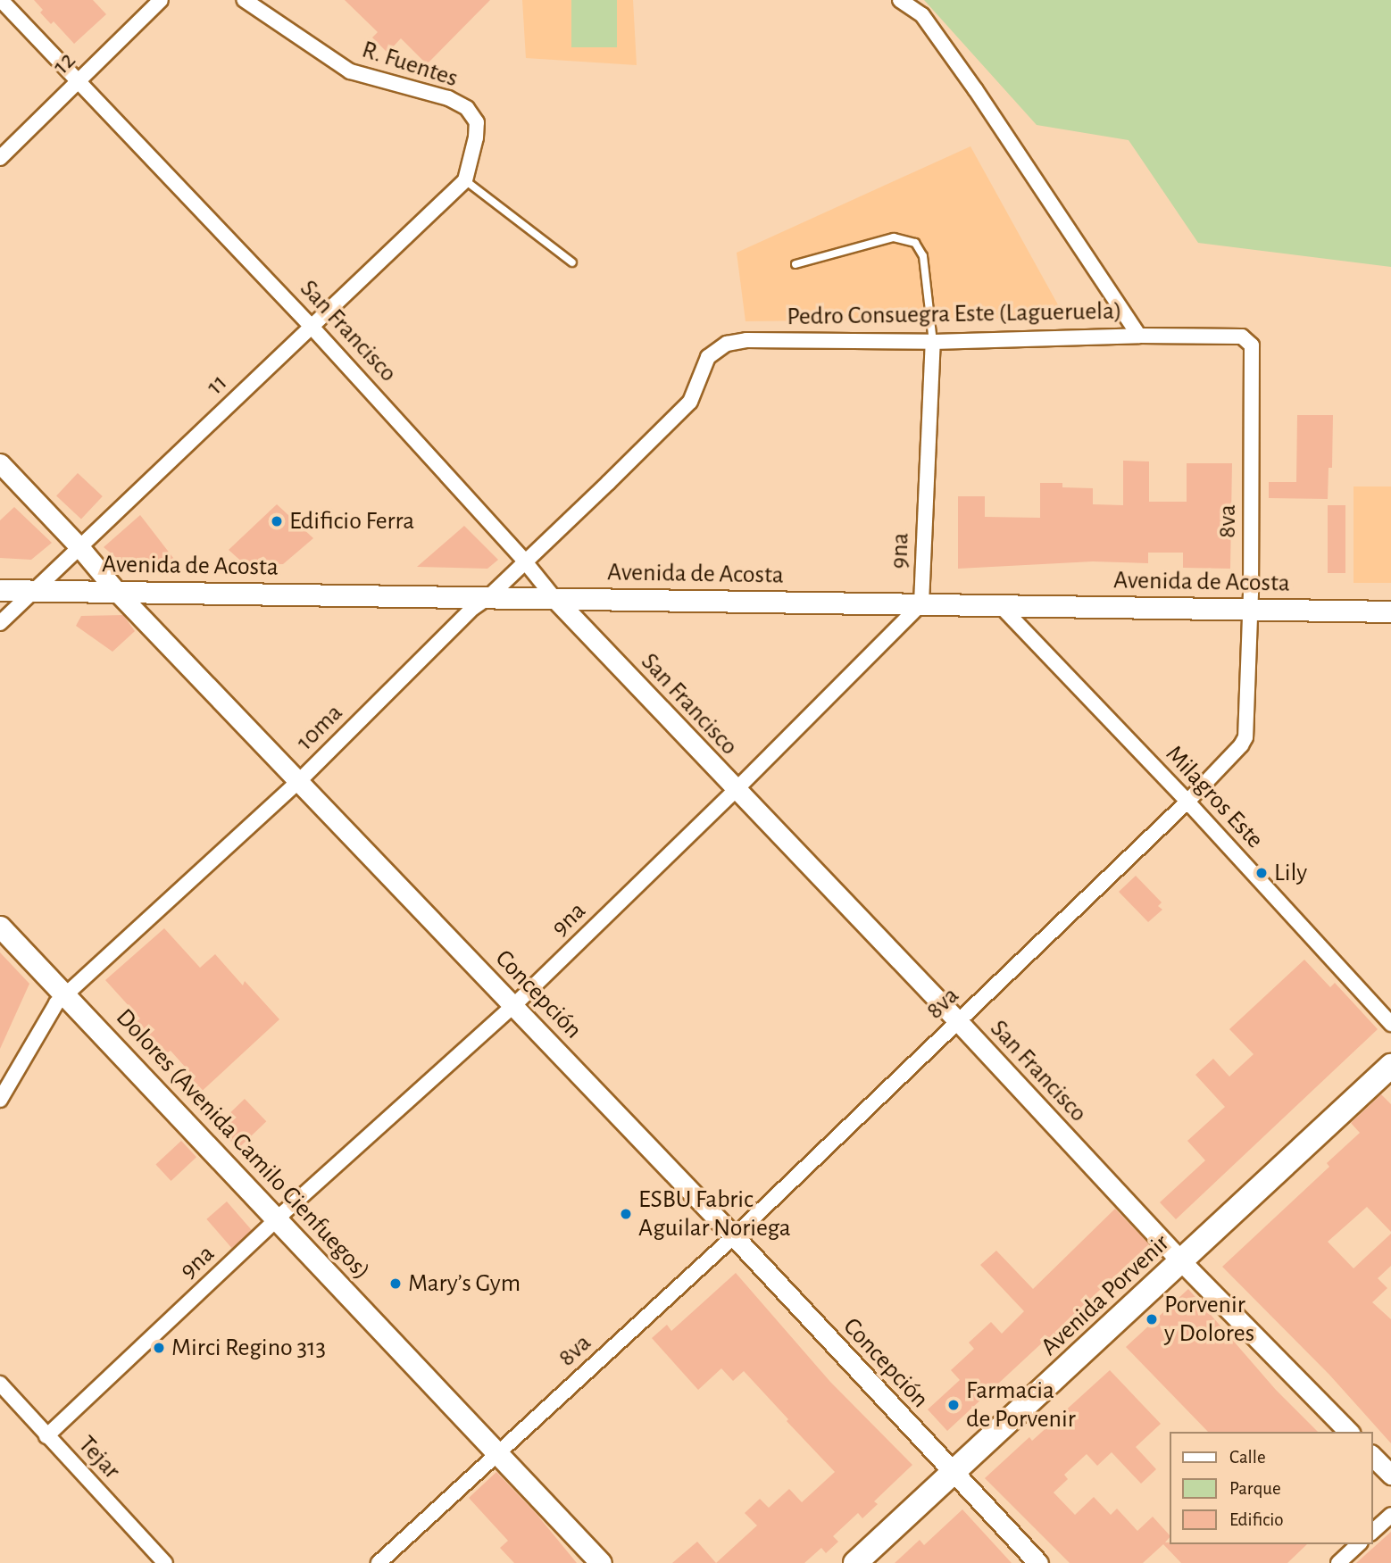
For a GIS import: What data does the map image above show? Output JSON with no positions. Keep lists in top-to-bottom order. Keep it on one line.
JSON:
{"streets":{"main road":["Avenida de Acosta","Dolores (Avenida Camilo Cienfuegos)","Avenida Porvenir"],"street":["12","R. Fuentes","Pedro Consuegra Este (Lagueruela)","San Francisco","11","8va","9na","10ma","Milagros Este","Concepción","Tejar"]},"crossings":[["12","San Francisco"],["R. Fuentes","11"],["Pedro Consuegra Este (Lagueruela)","8va"],["Pedro Consuegra Este (Lagueruela)","9na"],["Pedro Consuegra Este (Lagueruela)","10ma"],["San Francisco","11"],["San Francisco","8va"],["San Francisco","9na"],["San Francisco","Avenida de Acosta"],["San Francisco","10ma"],["San Francisco","Avenida Porvenir"],["11","Avenida de Acosta"],["11","Concepción"],["8va","Avenida de Acosta"],["8va","Milagros Este"],["8va","Concepción"],["8va","Dolores (Avenida Camilo Cienfuegos)"],["9na","Avenida de Acosta"],["9na","Concepción"],["9na","Dolores (Avenida Camilo Cienfuegos)"],["9na","Tejar"],["Avenida de Acosta","10ma"],["Avenida de Acosta","Milagros Este"],["Avenida de Acosta","Concepción"],["10ma","Concepción"],["10ma","Dolores (Avenida Camilo Cienfuegos)"],["Concepción","Avenida Porvenir"]],"places":["Edificio Ferra","Lily","ESBU Fabric Aguilar Noriega","Mary’s Gym","Porvenir y Dolores","Mirci Regino 313","Farmacia de Porvenir"],"legend":["Calle","Parque","Edificio"]}
